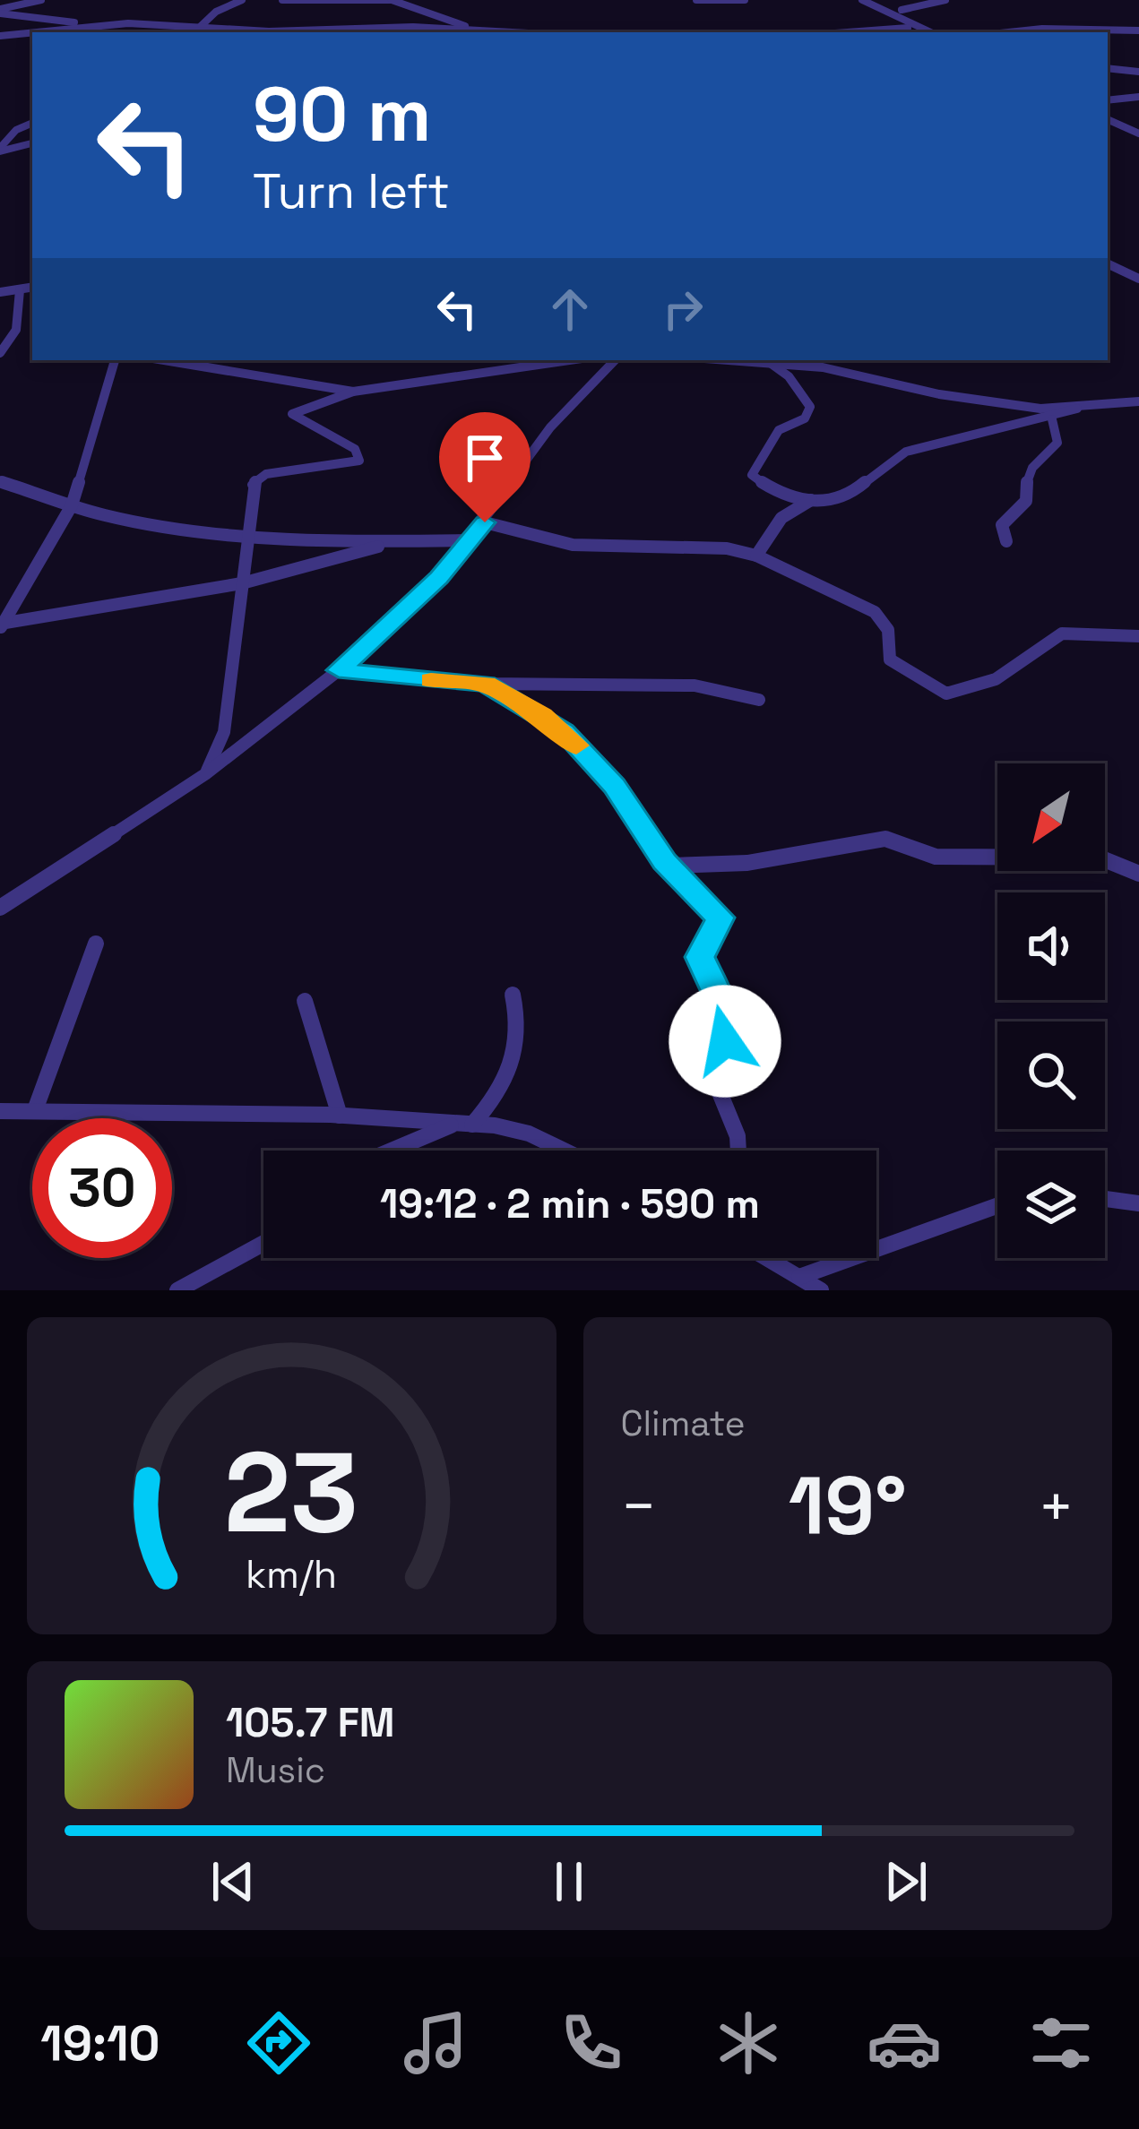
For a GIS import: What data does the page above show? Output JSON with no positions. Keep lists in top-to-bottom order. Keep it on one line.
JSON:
{"north":"bottom left","page":{"turn":["90 m","Turn left"],"limit":"30","trip":"19:12 · 2 min · 590 m","tile":"Climate","heat":["−","19°","+"],"song":["105.7 FM","Music"],"tabs":"19:10","gauge":["23","km/h"]}}
